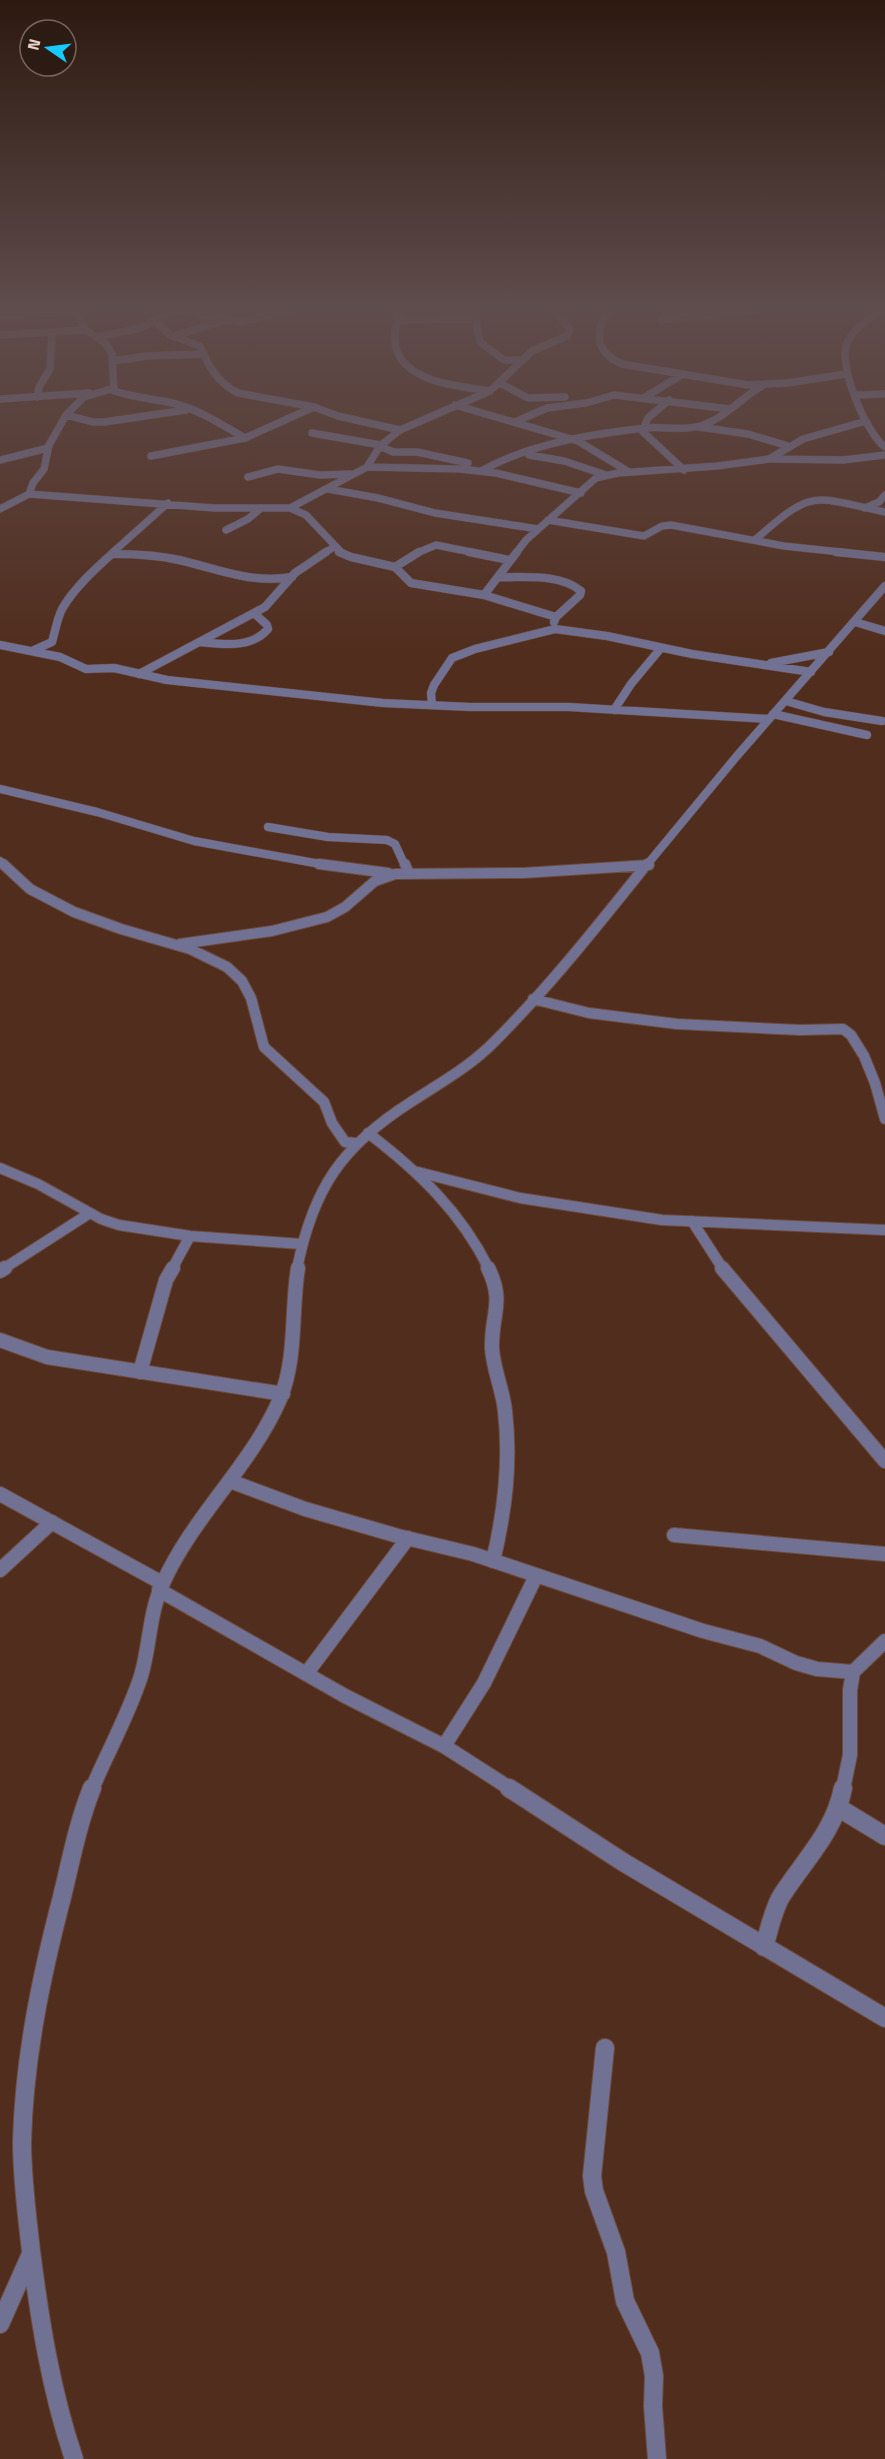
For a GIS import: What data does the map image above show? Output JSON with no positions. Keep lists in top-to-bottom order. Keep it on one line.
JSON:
{"north":"left"}
